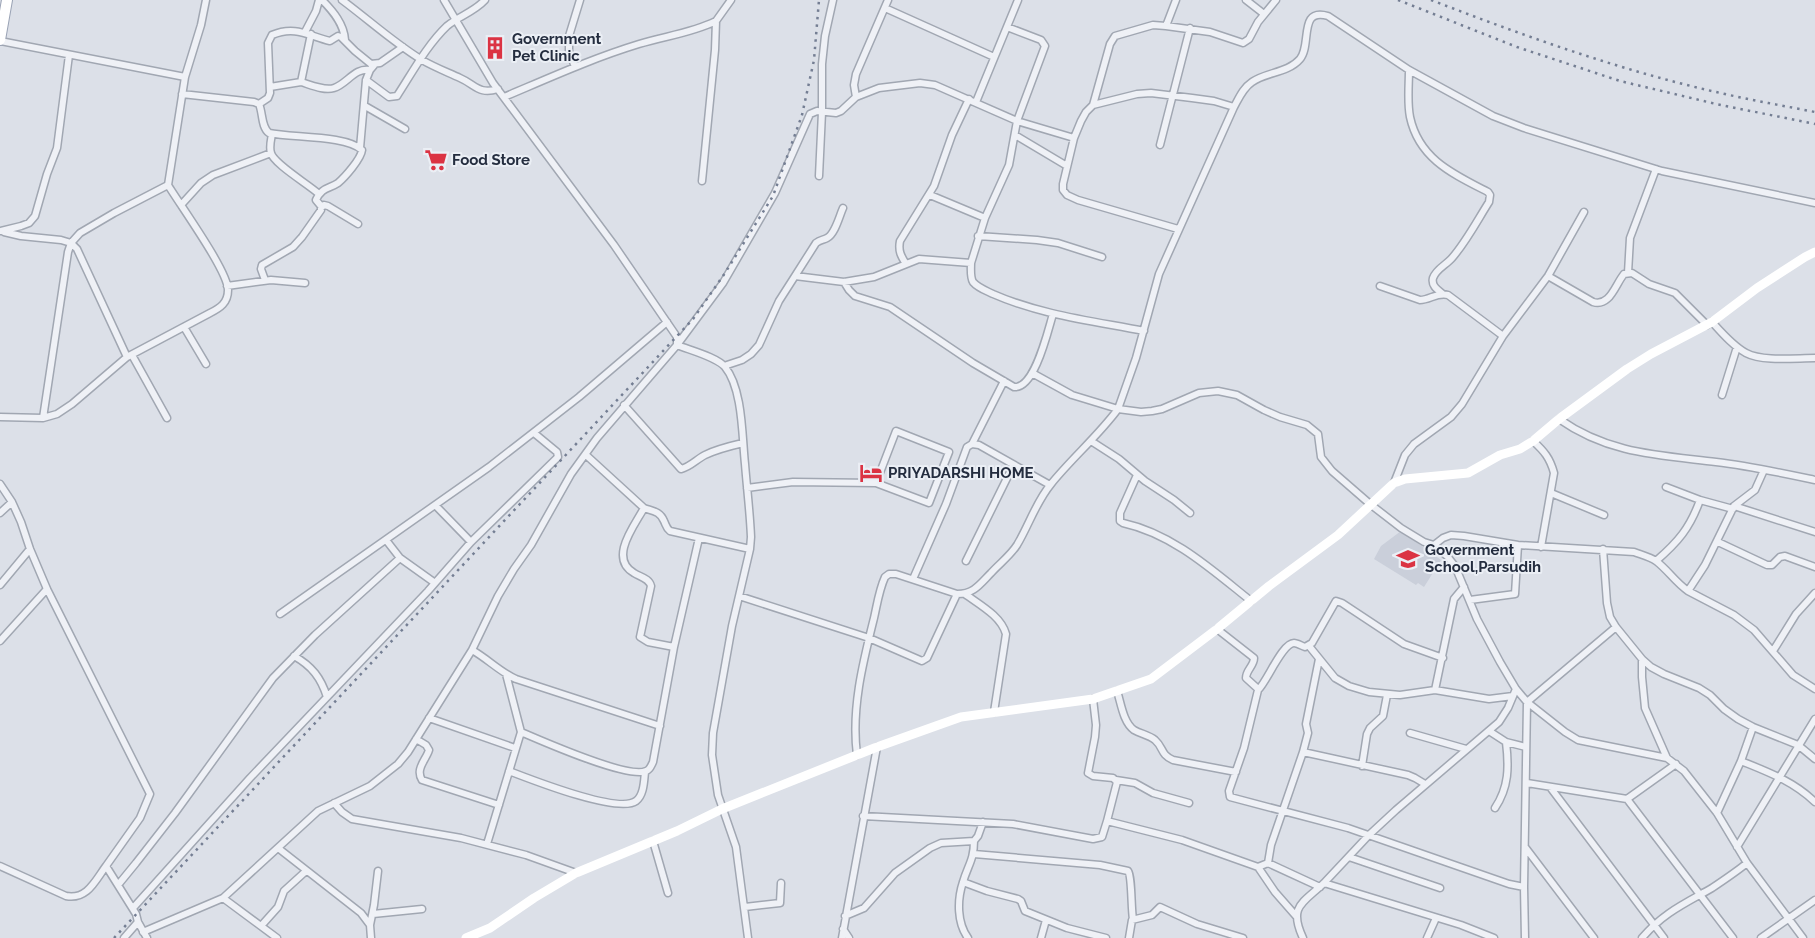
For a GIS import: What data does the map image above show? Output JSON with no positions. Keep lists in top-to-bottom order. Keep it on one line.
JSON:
{"places":{"building":["Government Pet Clinic"],"supermarket":["Food Store"],"hotel":["PRIYADARSHI HOME"],"school or university":["Government School,Parsudih"]}}
